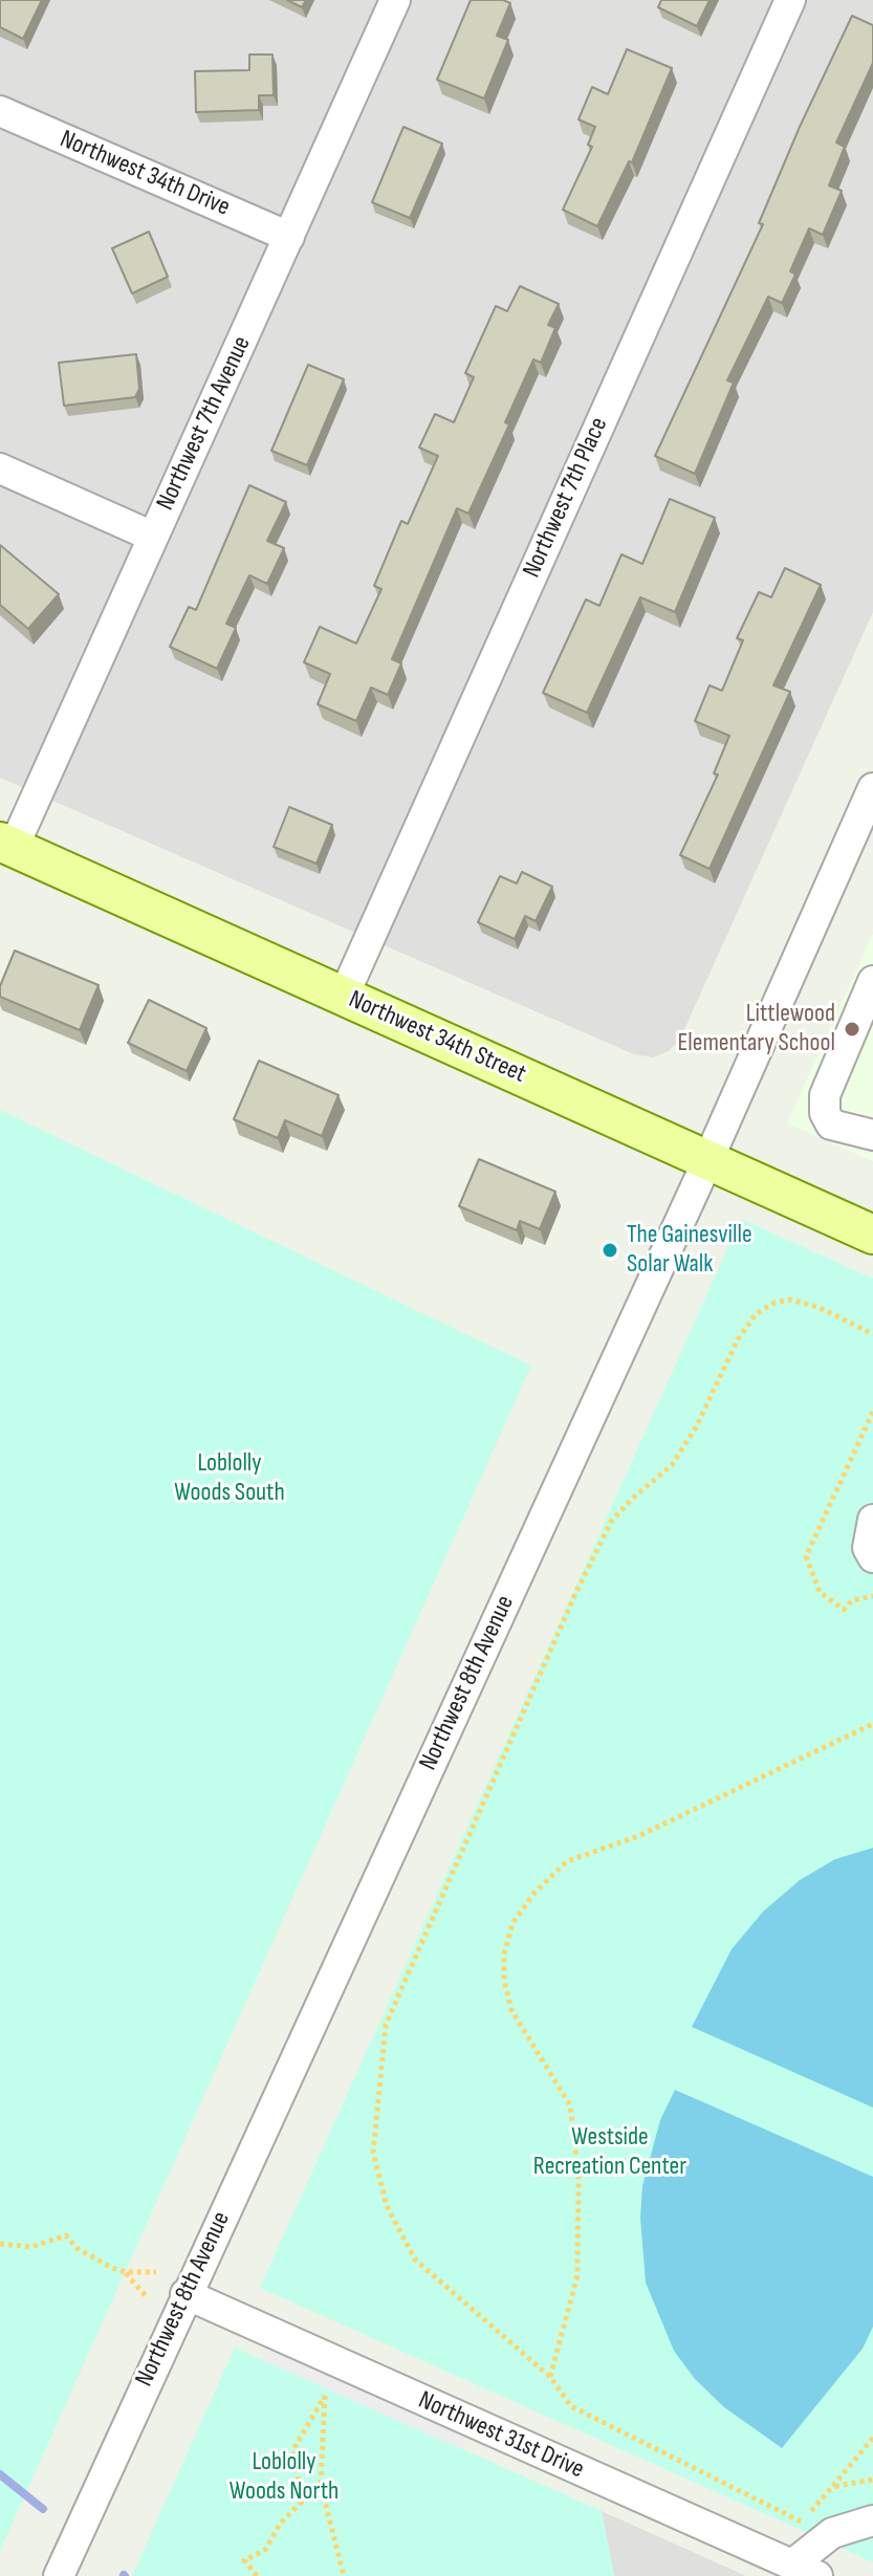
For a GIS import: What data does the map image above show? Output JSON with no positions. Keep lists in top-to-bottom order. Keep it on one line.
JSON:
{"streets":{"main road":["Northwest 34th Street"],"street":["Northwest 34th Drive","Northwest 7th Avenue","Northwest 7th Place","Northwest 8th Avenue","Northwest 31st Drive"]},"crossings":[["Northwest 34th Drive","Northwest 7th Avenue"],["Northwest 7th Avenue","Northwest 34th Street"],["Northwest 7th Place","Northwest 34th Street"],["Northwest 34th Street","Northwest 8th Avenue"],["Northwest 8th Avenue","Northwest 31st Drive"]],"parks":["Loblolly Woods South","Westside Recreation Center","Loblolly Woods North"],"places":["Littlewood Elementary School","The Gainesville Solar Walk"]}
